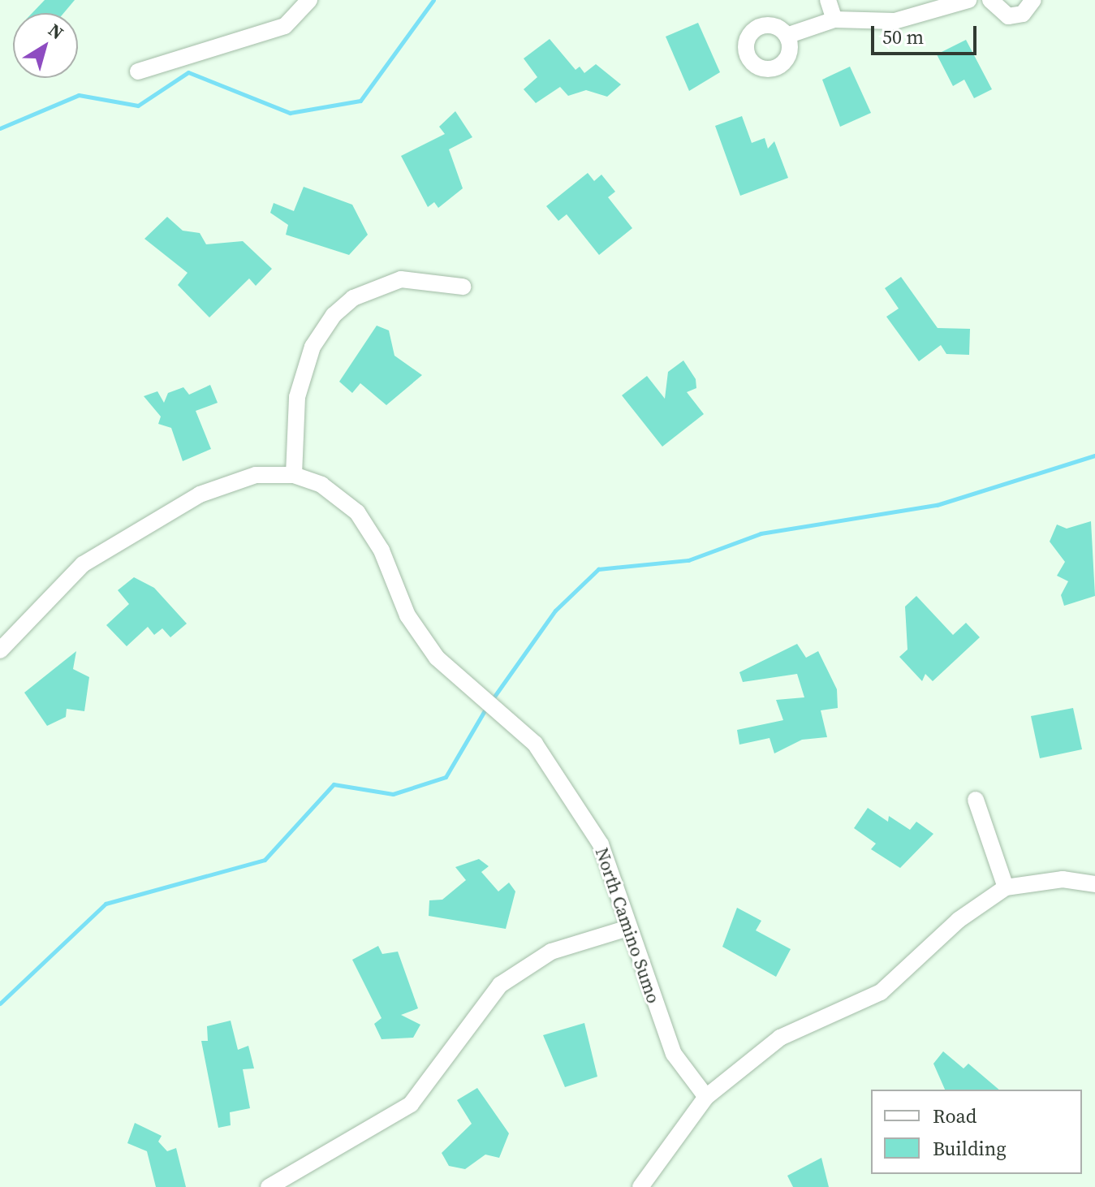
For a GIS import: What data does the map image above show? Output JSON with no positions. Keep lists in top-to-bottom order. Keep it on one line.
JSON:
{"streets":{"street":["North Camino Sumo"]},"legend":["Road","Building"],"scale_bar":"50 m","north":"top right"}
